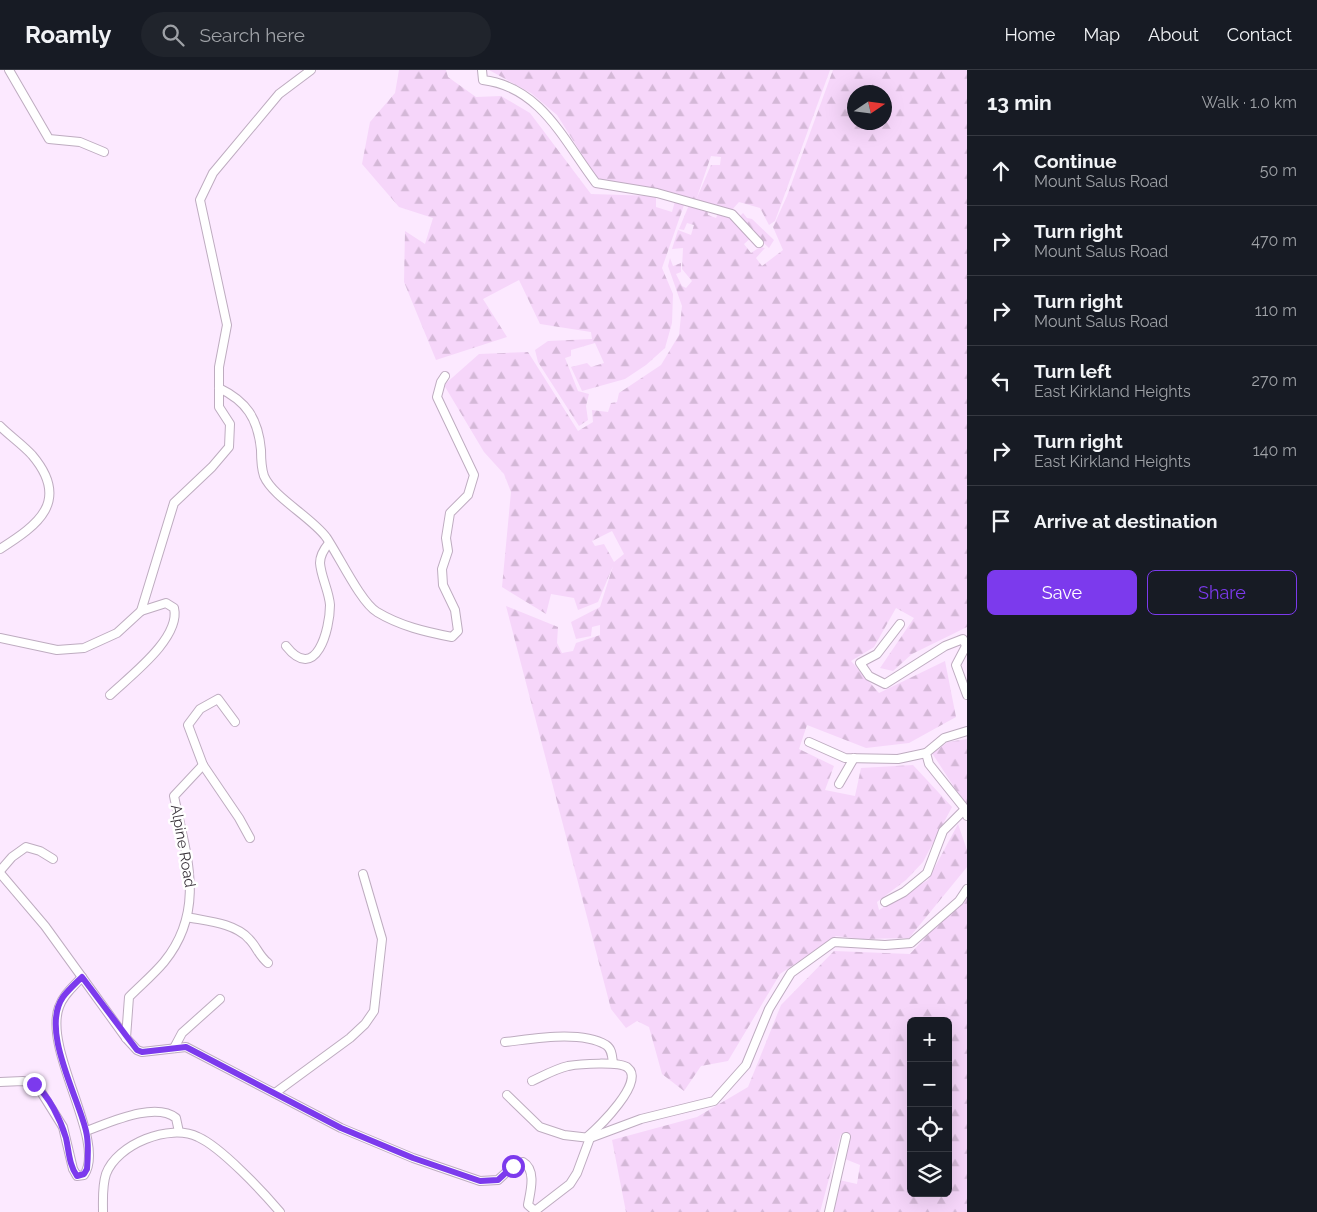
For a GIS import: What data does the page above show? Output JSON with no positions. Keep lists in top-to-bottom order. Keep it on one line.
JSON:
{"streets":{"street":["Alpine Road"]},"north":"right","page":{"header":"Roamly","search":"Search here","nav":["Home","Map","About","Contact"],"heading":["13 min","Walk · 1.0 km"],"list":[["Continue","Mount Salus Road","50 m"],["Turn right","Mount Salus Road","470 m"],["Turn right","Mount Salus Road","110 m"],["Turn left","East Kirkland Heights","270 m"],["Turn right","East Kirkland Heights","140 m"],"Arrive at destination"],"buttons":["Save","Share"],"map_buttons":["+","−"]}}
